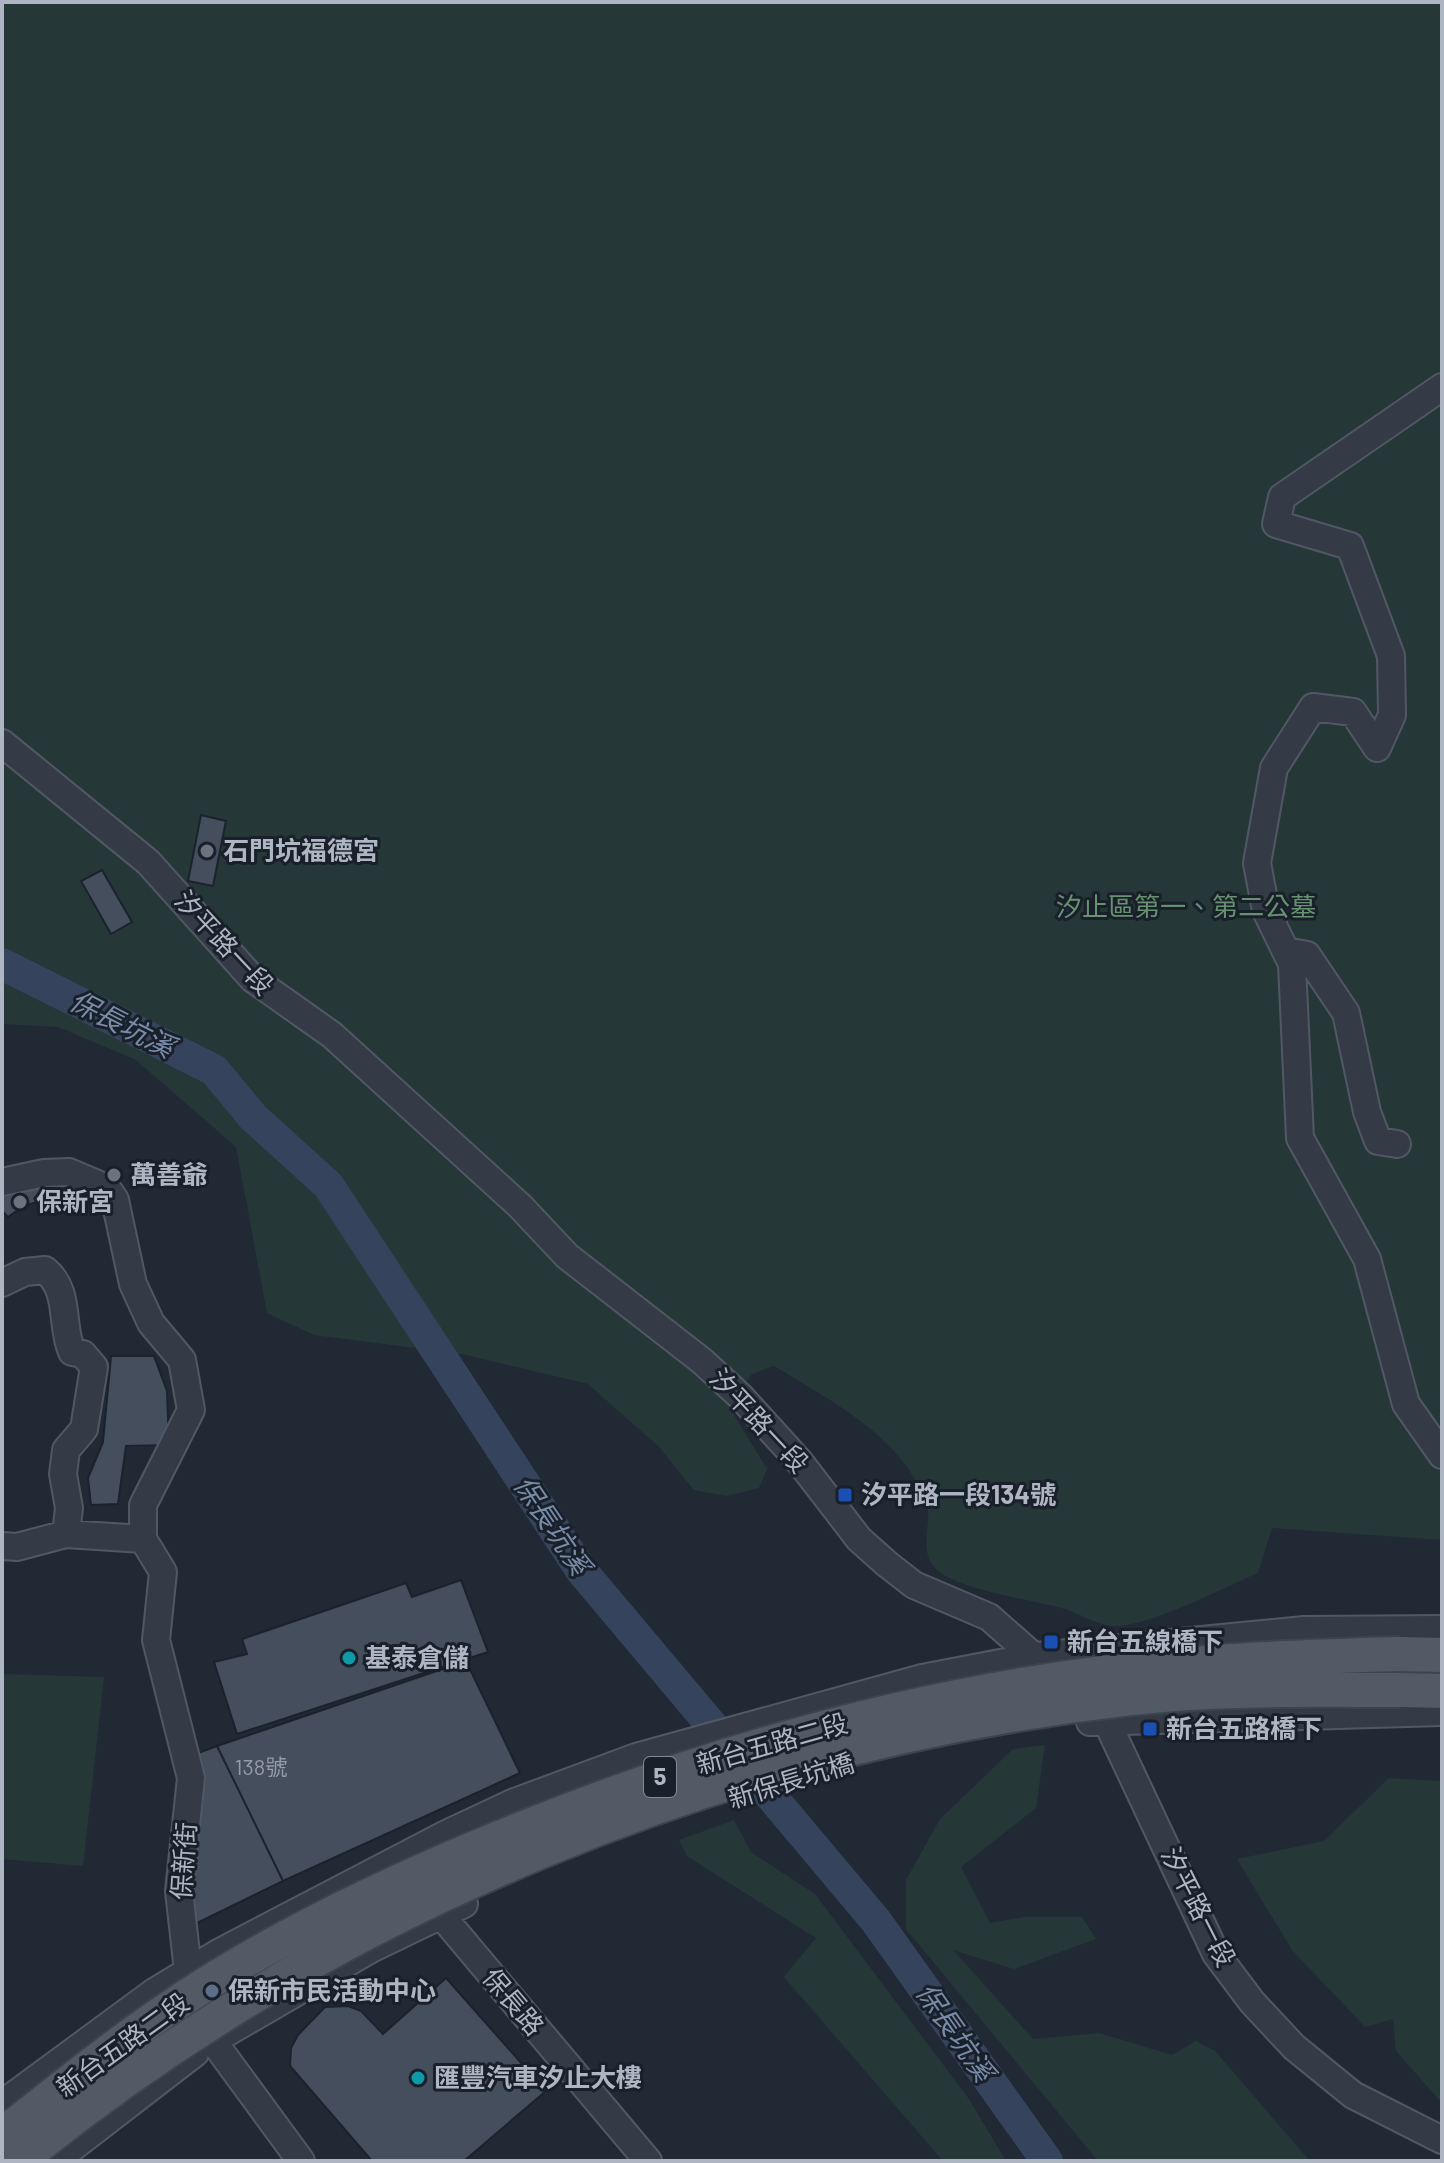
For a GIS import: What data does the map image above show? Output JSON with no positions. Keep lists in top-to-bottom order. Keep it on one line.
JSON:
{"streets":{"main road":["新台五路二段","5"],"street":["汐平路一段","新保長坑橋","保新街","保長路"]},"crossings":[["汐平路一段","新保長坑橋"],["新保長坑橋","保新街"],["新保長坑橋","保長路"]],"water":["保長坑溪"],"parks":["汐止區第一、第二公墓"],"places":{"other":["石門坑福德宮","萬善爺","保新宮","基泰倉儲","保新市民活動中心","匯豐汽車汐止大樓"],"transit":["汐平路一段134號","新台五線橋下","新台五路橋下"]},"house_numbers":["138號"]}
